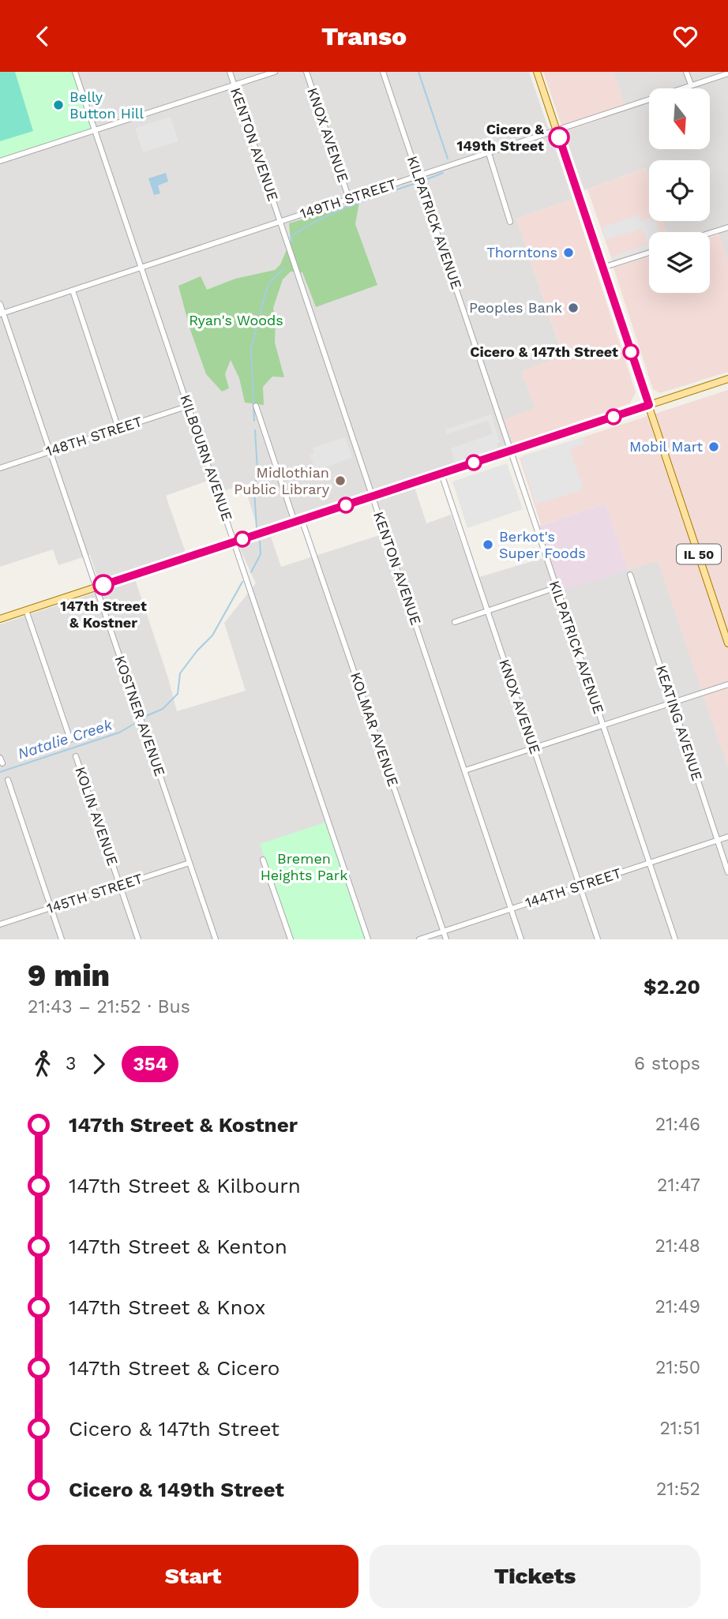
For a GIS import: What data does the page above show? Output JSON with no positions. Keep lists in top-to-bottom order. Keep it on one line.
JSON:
{"streets":{"main road":["IL 50"],"street":["KNOX AVENUE","KENTON AVENUE","149TH STREET","KILPATRICK AVENUE","148TH STREET","KILBOURN AVENUE","KOSTNER AVENUE","KEATING AVENUE","KOLMAR AVENUE","KOLIN AVENUE","144TH STREET","145TH STREET"]},"crossings":[["KNOX AVENUE","149TH STREET"],["KNOX AVENUE","144TH STREET"],["KENTON AVENUE","149TH STREET"],["KENTON AVENUE","144TH STREET"],["149TH STREET","KILPATRICK AVENUE"],["149TH STREET","KILBOURN AVENUE"],["149TH STREET","IL 50"],["149TH STREET","KOSTNER AVENUE"],["KILPATRICK AVENUE","144TH STREET"],["148TH STREET","KILBOURN AVENUE"],["148TH STREET","KOSTNER AVENUE"],["KOSTNER AVENUE","145TH STREET"],["KEATING AVENUE","144TH STREET"],["KOLMAR AVENUE","144TH STREET"],["KOLIN AVENUE","145TH STREET"]],"water":["Natalie Creek"],"parks":["Ryan's Woods","Bremen Heights Park"],"places":["Belly Button Hill","Cicero & 149th Street","Thorntons","Peoples Bank","Cicero & 147th Street","Mobil Mart","Midlothian Public Library","Berkot's Super Foods","147th Street & Kostner"],"lines":["bus line 354"],"north":"bottom","page":{"header":"Transo","heading":["9 min","21:43 – 21:52 · Bus","$2.20"],"legs":["3","354","6 stops"],"list":[{"name":"147th Street & Kostner","value":"21:46"},{"name":"147th Street & Kilbourn","value":"21:47"},{"name":"147th Street & Kenton","value":"21:48"},{"name":"147th Street & Knox","value":"21:49"},{"name":"147th Street & Cicero","value":"21:50"},{"name":"Cicero & 147th Street","value":"21:51"},{"name":"Cicero & 149th Street","value":"21:52"}],"buttons":["Start","Tickets"]}}
